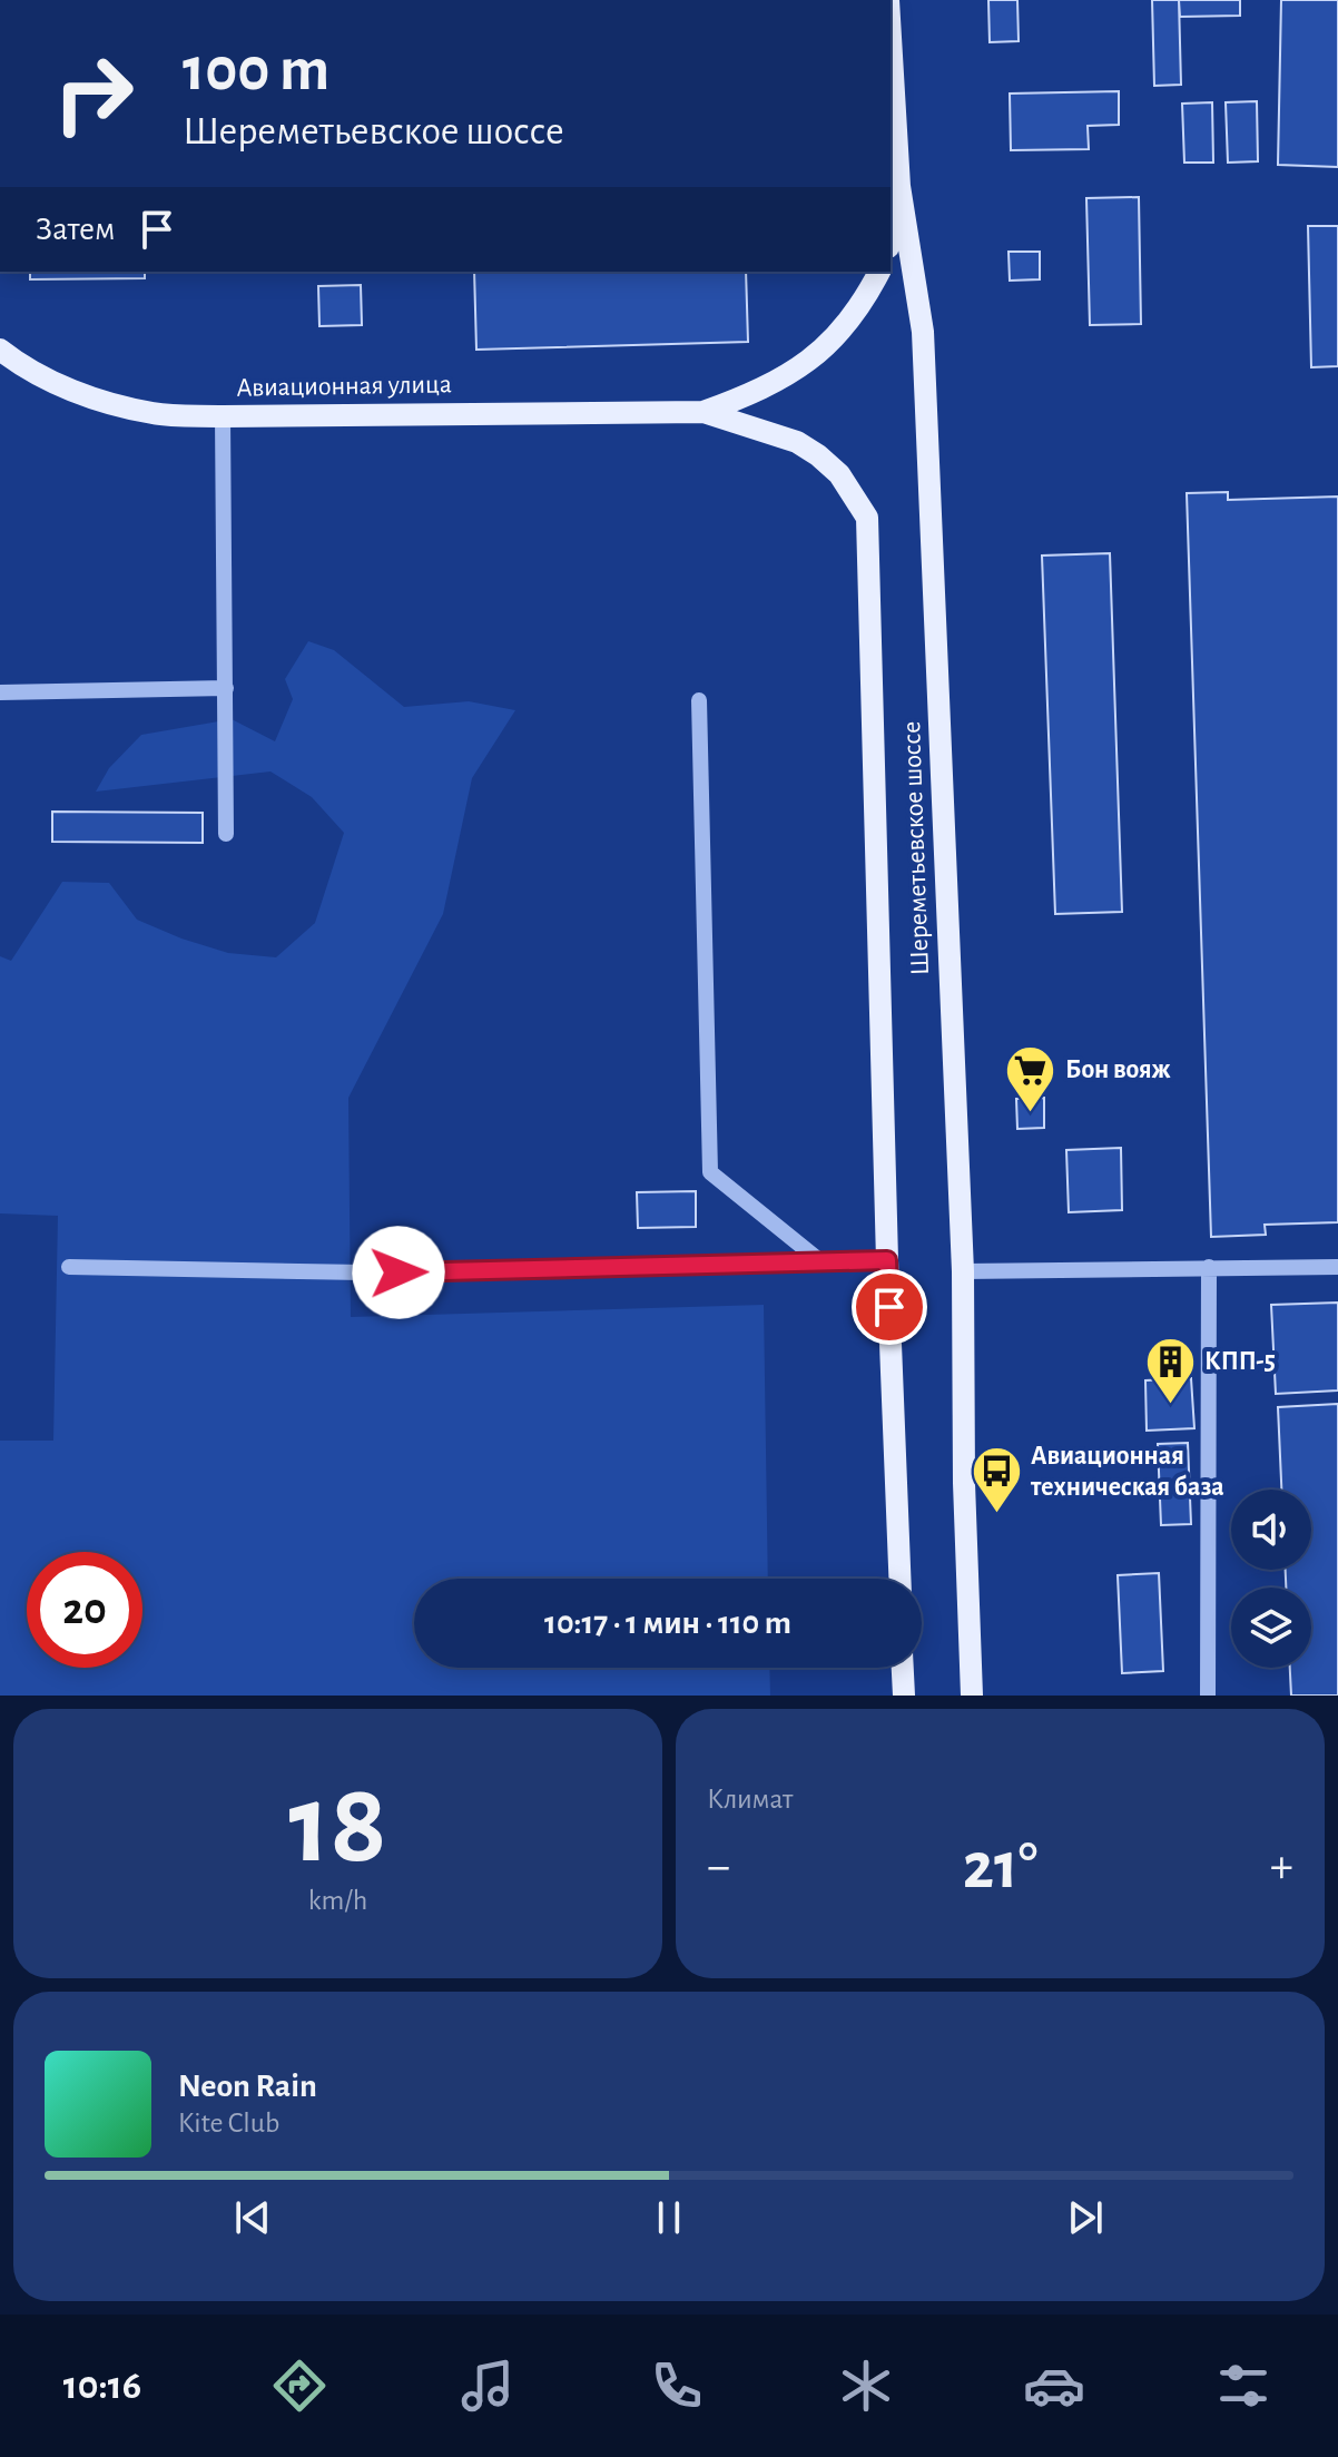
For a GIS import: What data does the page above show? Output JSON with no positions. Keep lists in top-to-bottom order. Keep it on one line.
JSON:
{"streets":{"main road":["Авиационная улица","Шереметьевское шоссе"]},"crossings":[["Авиационная улица","Шереметьевское шоссе"]],"places":{"supermarket":["Бон вояж"],"building":["КПП-5"],"bus stop":["Авиационная техническая база"]},"page":{"turn":["100 m","Шереметьевское шоссе"],"then":"Затем","limit":"20","trip":"10:17 · 1 мин · 110 m","tile":[["18","km/h"],"Климат"],"heat":["−","21°","+"],"song":["Neon Rain","Kite Club"],"tabs":"10:16"}}
